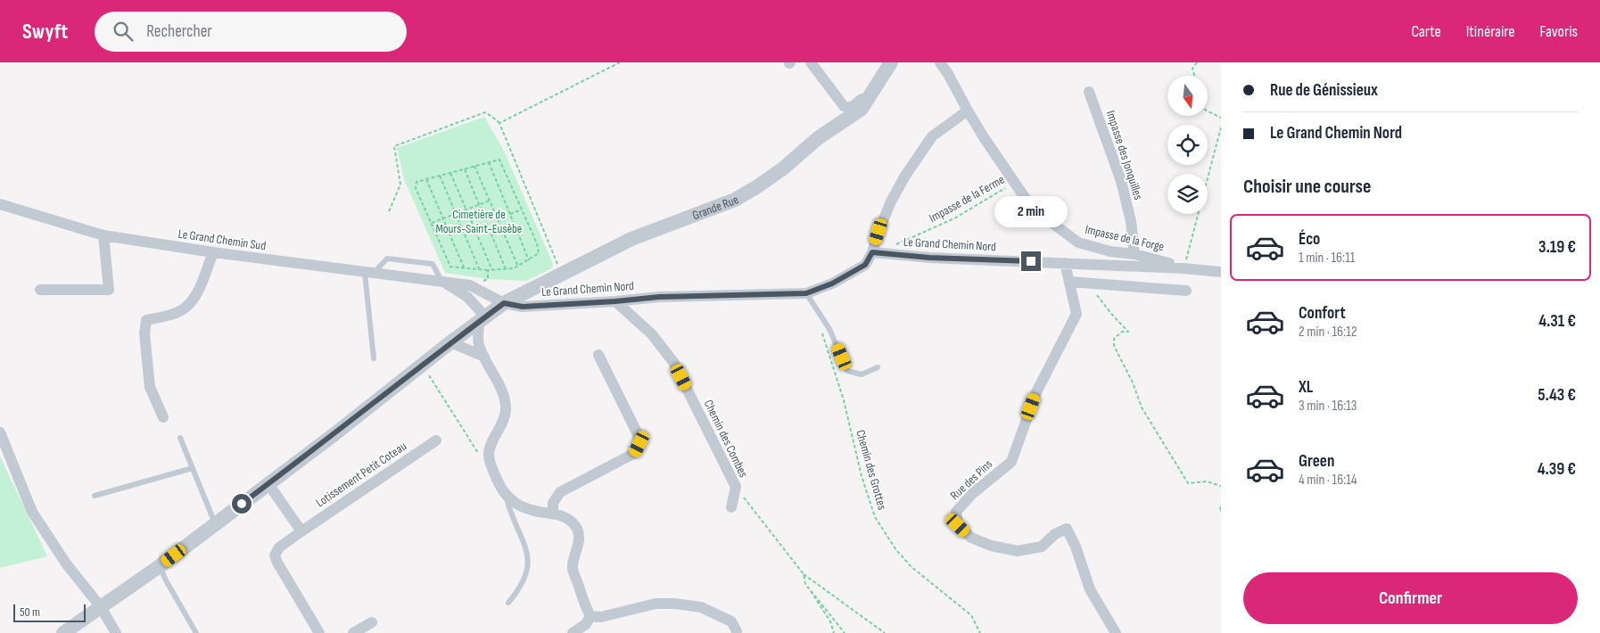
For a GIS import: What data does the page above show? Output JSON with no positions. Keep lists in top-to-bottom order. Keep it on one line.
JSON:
{"streets":{"street":["Impasse des Jonquilles","Grande Rue","Impasse de la Forge","Le Grand Chemin Sud","Le Grand Chemin Nord","Chemin des Combes","Lotissement Petit Coteau","Rue des Pins"],"path":["Impasse de la Ferme","Chemin des Grottes"]},"crossings":[["Impasse des Jonquilles","Impasse de la Forge"],["Impasse de la Ferme","Impasse de la Forge"],["Impasse de la Ferme","Le Grand Chemin Nord"],["Grande Rue","Le Grand Chemin Nord"],["Impasse de la Forge","Le Grand Chemin Nord"],["Le Grand Chemin Sud","Le Grand Chemin Nord"],["Le Grand Chemin Nord","Chemin des Combes"],["Le Grand Chemin Nord","Rue des Pins"]],"parks":["Cimetière de Mours-Saint-Eusèbe"],"scale_bar":"50 m","north":"bottom","page":{"header":"Swyft","search":"Rechercher","nav":["Carte","Itinéraire","Favoris"],"banner":["Rue de Génissieux","Le Grand Chemin Nord"],"heading":"Choisir une course","bubble":"2 min","list":[{"name":"Éco","note":"1 min · 16:11","value":"3.19 €"},{"name":"Confort","note":"2 min · 16:12","value":"4.31 €"},{"name":"XL","note":"3 min · 16:13","value":"5.43 €"},{"name":"Green","note":"4 min · 16:14","value":"4.39 €"}],"buttons":"Confirmer","scale":"50 m"}}
